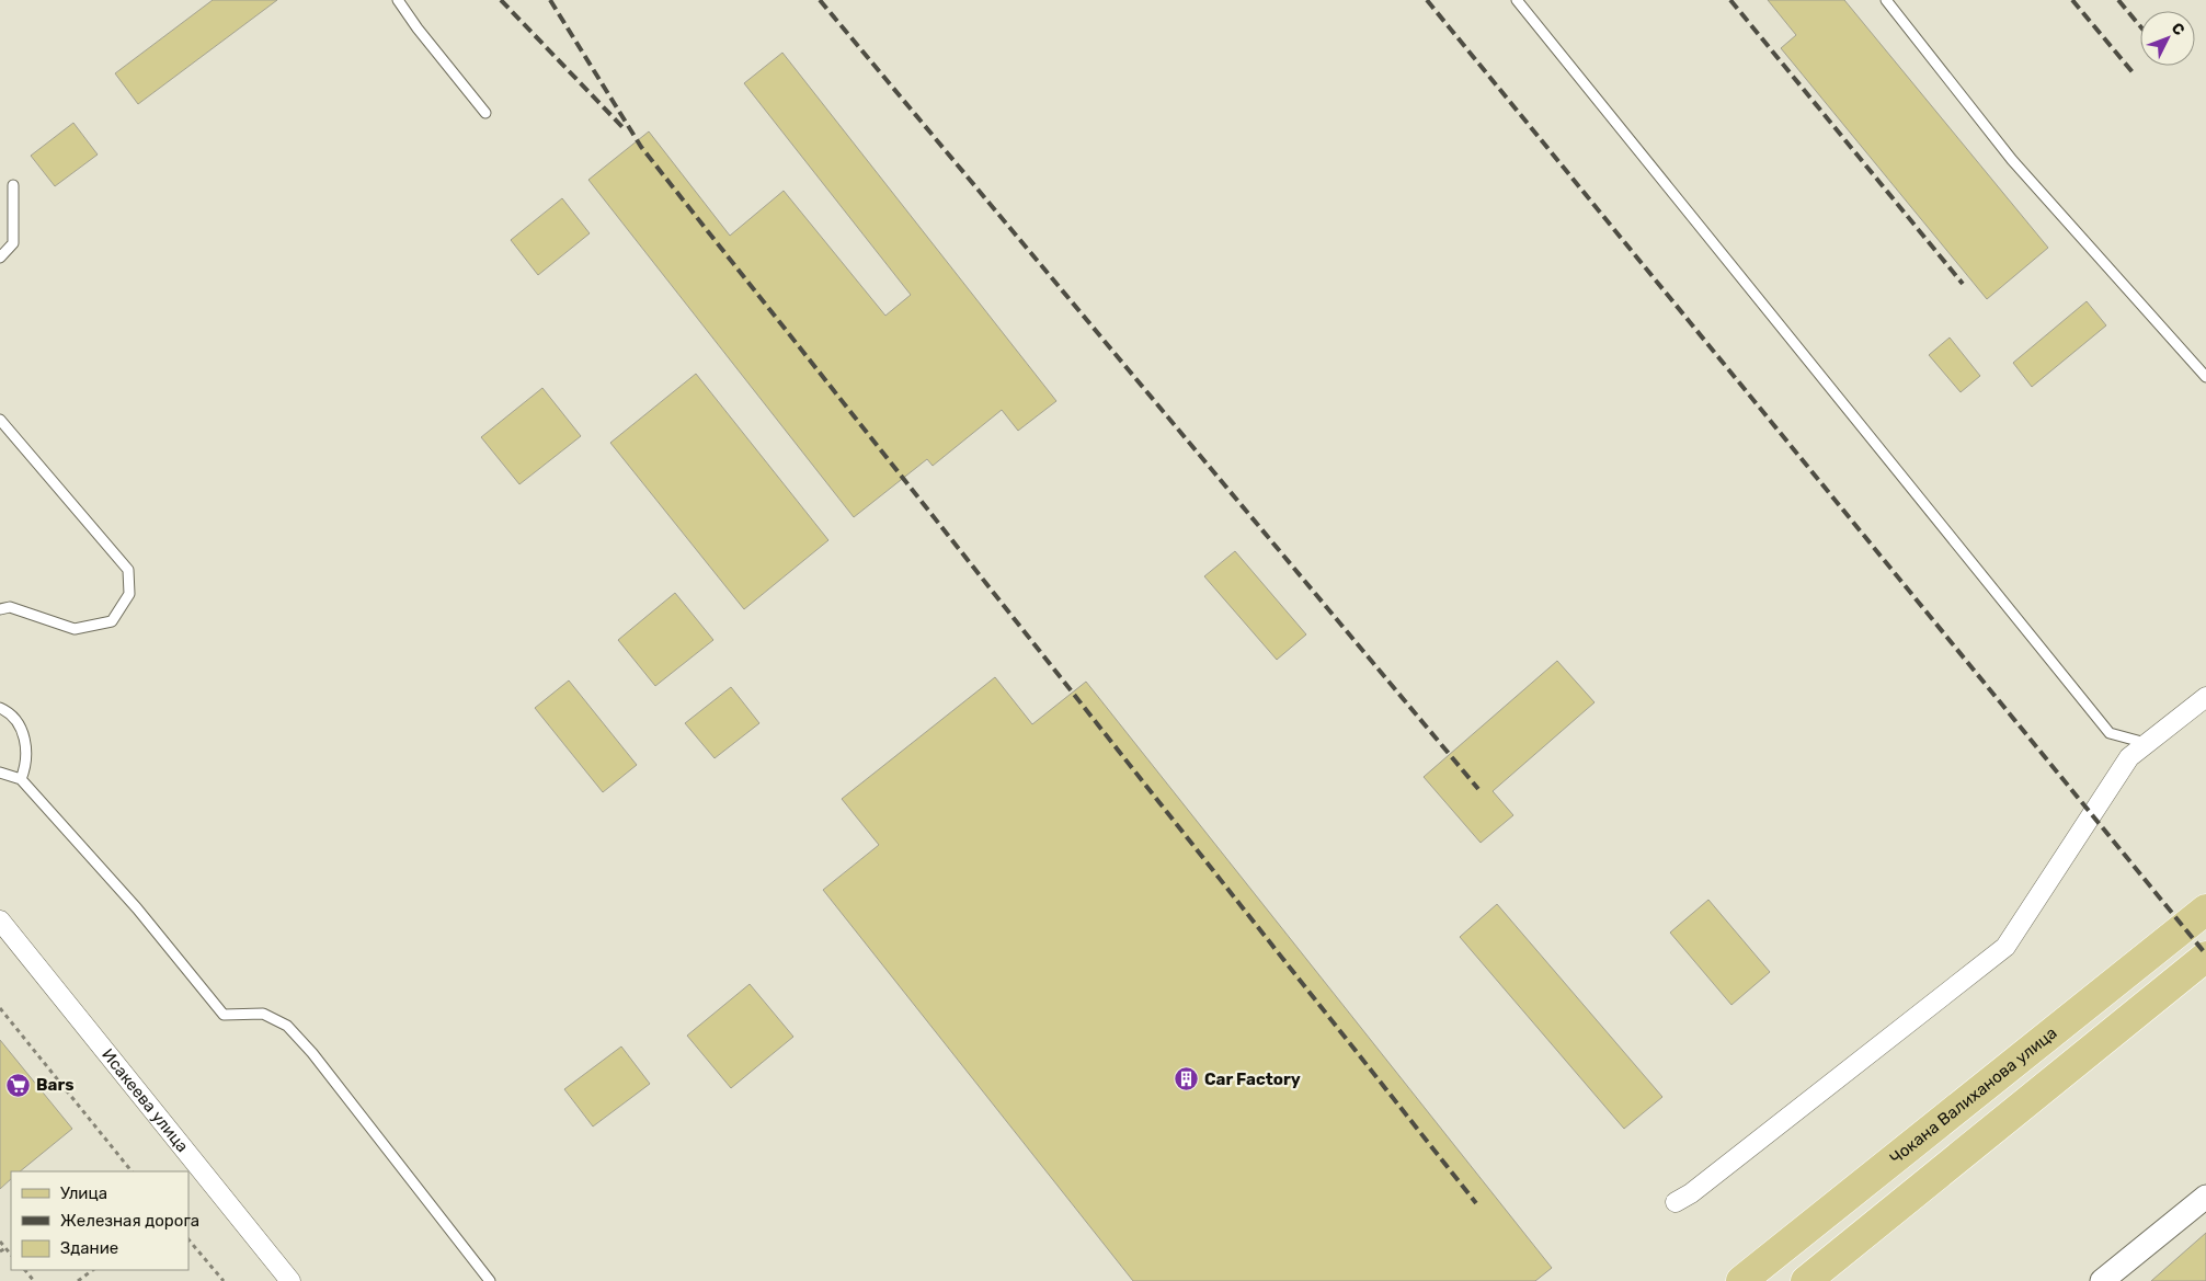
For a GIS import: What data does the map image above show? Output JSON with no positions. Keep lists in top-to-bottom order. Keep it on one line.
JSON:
{"streets":{"main road":["Чокана Валиханова улица"],"street":["Исакеева улица"]},"places":{"building":["Car Factory"],"supermarket":["Bars"]},"legend":["Улица","Железная дорога","Здание"],"north":"top right"}
